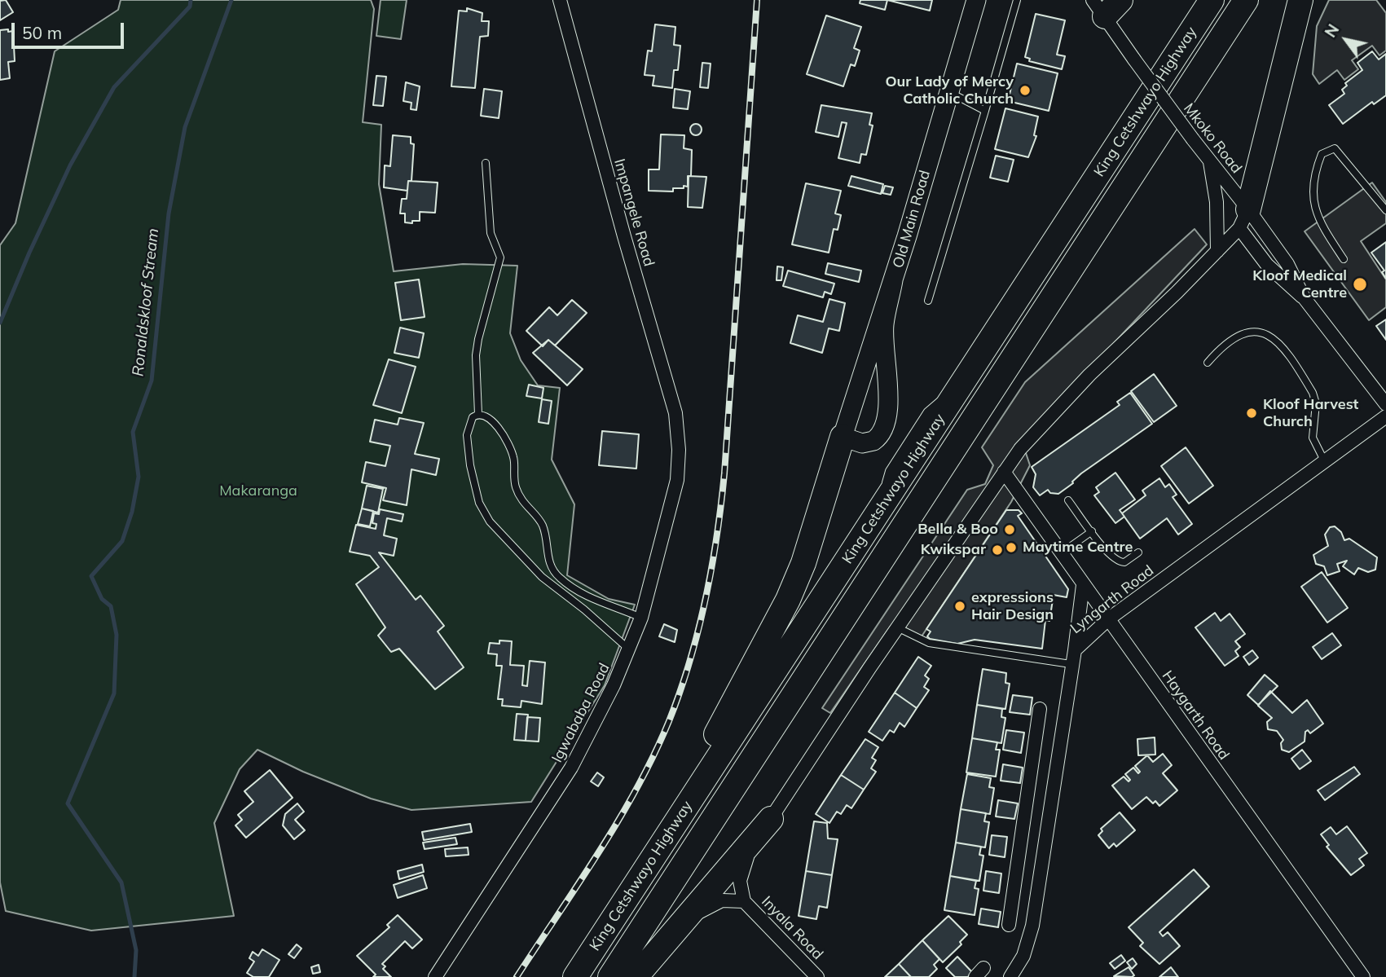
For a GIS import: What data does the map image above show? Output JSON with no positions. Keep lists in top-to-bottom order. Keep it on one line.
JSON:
{"streets":{"highway":["King Cetshwayo Highway"],"street":["Mkoko Road","Impangele Road","Old Main Road","Lyngarth Road","Igwababa Road","Haygarth Road","Inyala Road"]},"crossings":[["Mkoko Road","Inyala Road"],["Impangele Road","Igwababa Road"],["Lyngarth Road","Haygarth Road"],["Haygarth Road","Inyala Road"]],"water":["Ronaldskloof Stream"],"parks":["Makaranga"],"places":["Our Lady of Mercy Catholic Church","Kloof Medical Centre","Kloof Harvest Church","Bella & Boo","Maytime Centre","Kwikspar","expressions Hair Design"],"scale_bar":"50 m","north":"top left"}
